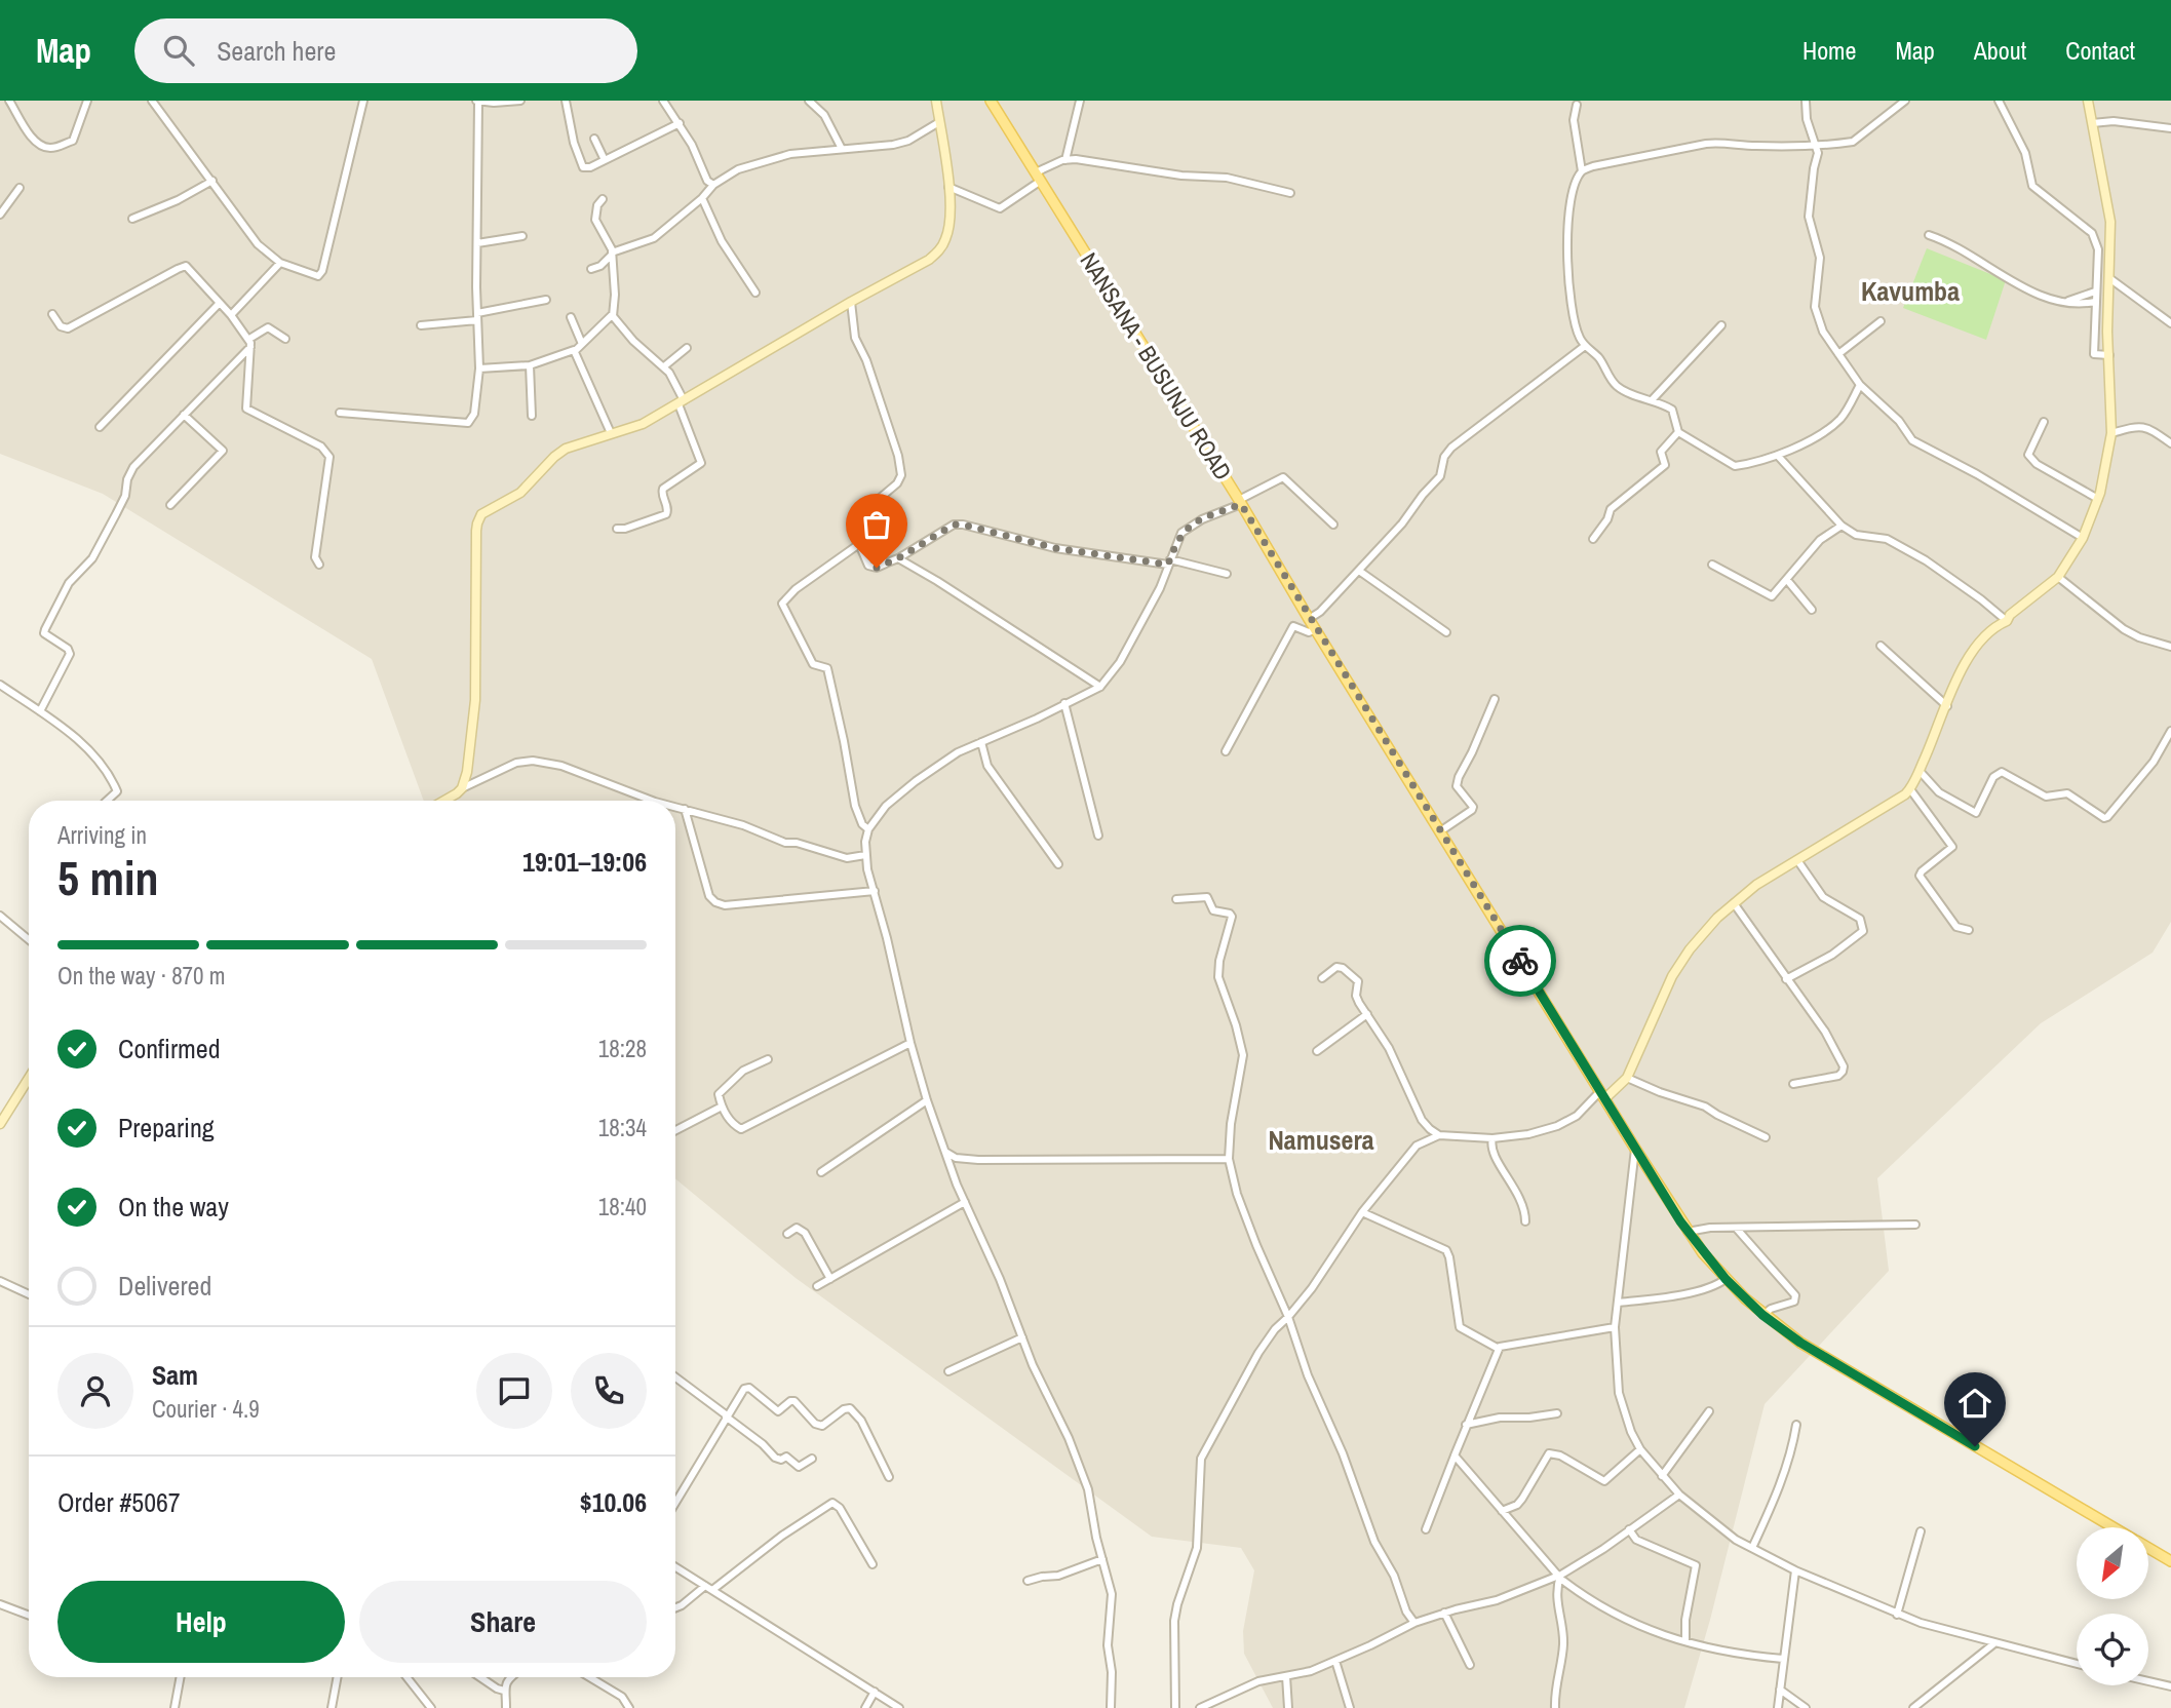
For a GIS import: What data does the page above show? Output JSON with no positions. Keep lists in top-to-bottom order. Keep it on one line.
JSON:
{"streets":{"main road":["NANSANA - BUSUNJU ROAD"]},"districts":["Kavumba","Namusera"],"north":"bottom left","page":{"header":"Map","search":"Search here","nav":["Home","Map","About","Contact"],"heading":["5 min","Arriving in","19:01–19:06"],"panel":["Sam","Courier · 4.9","Order #5067","$10.06"],"bar":"On the way · 870 m","list":[["Confirmed","18:28"],["Preparing","18:34"],["On the way","18:40"],"Delivered"],"buttons":["Help","Share"]}}
